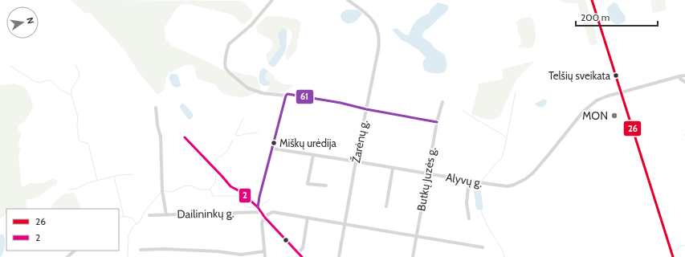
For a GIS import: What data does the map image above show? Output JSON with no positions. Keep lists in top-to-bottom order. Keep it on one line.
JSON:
{"streets":{"street":["Žarėnų g.","Butkų Juzės g.","Alyvų g.","Dailininkų g."]},"crossings":[["Žarėnų g.","Alyvų g."],["Butkų Juzės g.","Alyvų g."]],"places":["Telšių sveikata","MON","Miškų urėdija"],"lines":["transit line 26","transit line 61","transit line 2"],"legend":["26","2"],"scale_bar":"200 m","north":"right"}
